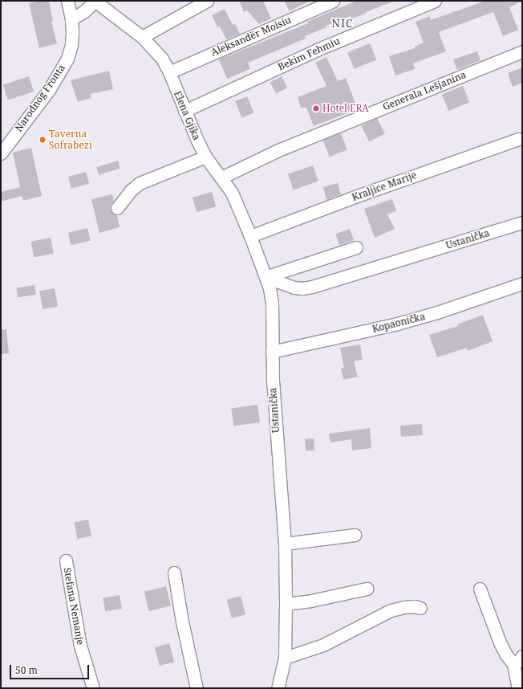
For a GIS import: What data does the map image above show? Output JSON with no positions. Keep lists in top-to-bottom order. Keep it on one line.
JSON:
{"streets":{"street":["Aleksandër Moisiu","Bekim Fehmiu","Generala Lešjanina","Narodnog Fronta","Elena Gjika","Kraljice Marije","Ustanička","Kopaonička","Stefana Nemanje"]},"crossings":[["Aleksandër Moisiu","Elena Gjika"],["Bekim Fehmiu","Elena Gjika"],["Generala Lešjanina","Ustanička"],["Narodnog Fronta","Elena Gjika"],["Elena Gjika","Ustanička"],["Kraljice Marije","Ustanička"],["Ustanička","Kopaonička"]],"districts":["NIC"],"places":["Hotel ERA","Taverna Sofrabezi"],"scale_bar":"50 m"}
